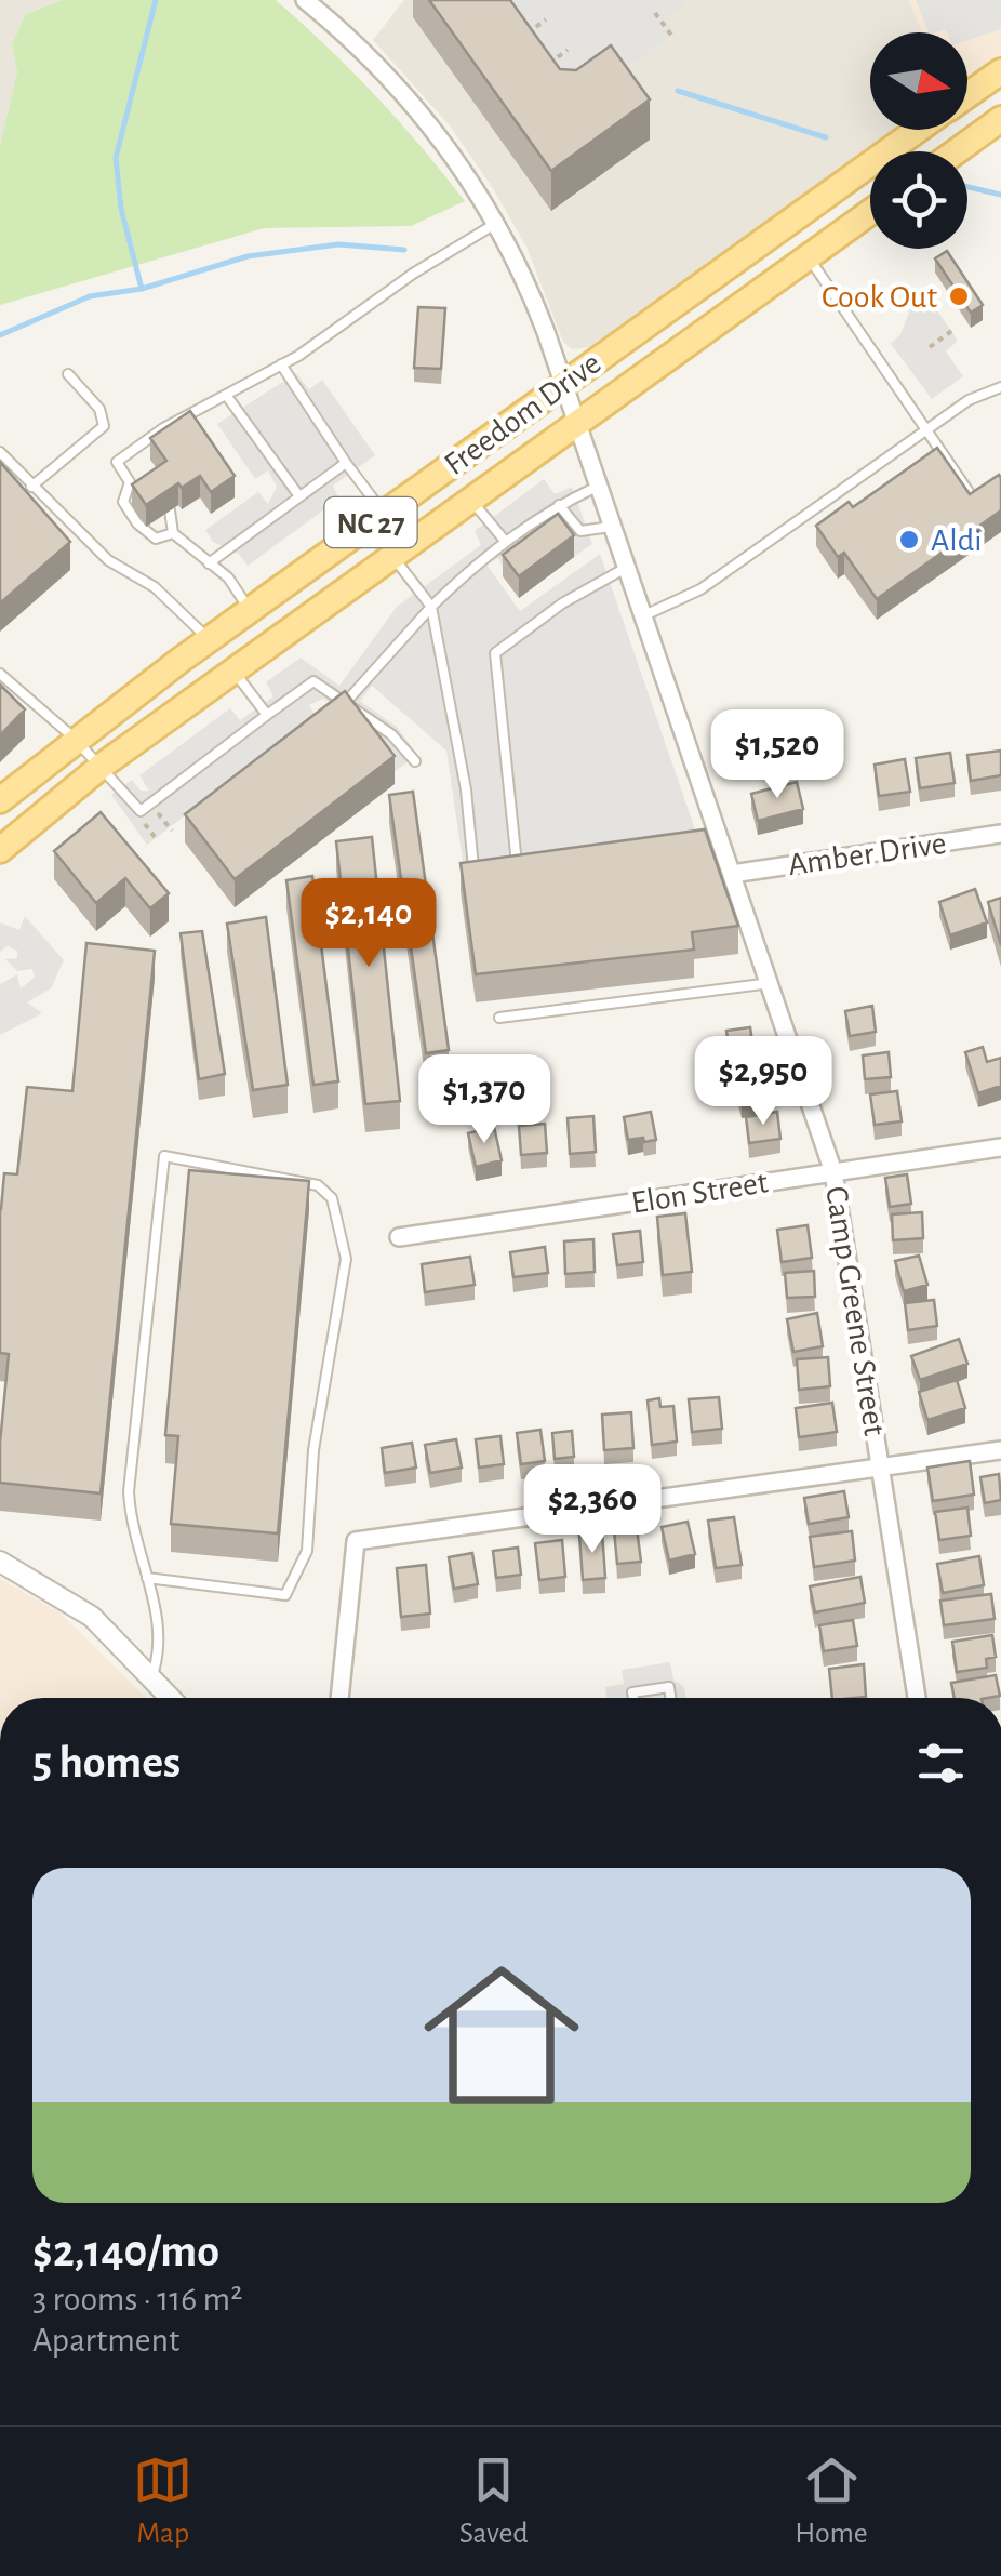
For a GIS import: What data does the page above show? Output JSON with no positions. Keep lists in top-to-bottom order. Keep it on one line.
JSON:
{"streets":{"main road":["Freedom Drive","NC 27"],"street":["Amber Drive","Elon Street","Camp Greene Street"]},"crossings":[["Freedom Drive","Camp Greene Street"],["Amber Drive","Camp Greene Street"],["Elon Street","Camp Greene Street"]],"places":["Cook Out","Aldi"],"north":"right","page":{"price":["$1,520","$2,140","$2,950","$1,370","$2,360"],"heading":"5 homes","list":[{"name":"$2,140/mo","note":"3 rooms · 116 m² · Apartment"}],"tabs":["Map","Saved","Home"]}}
